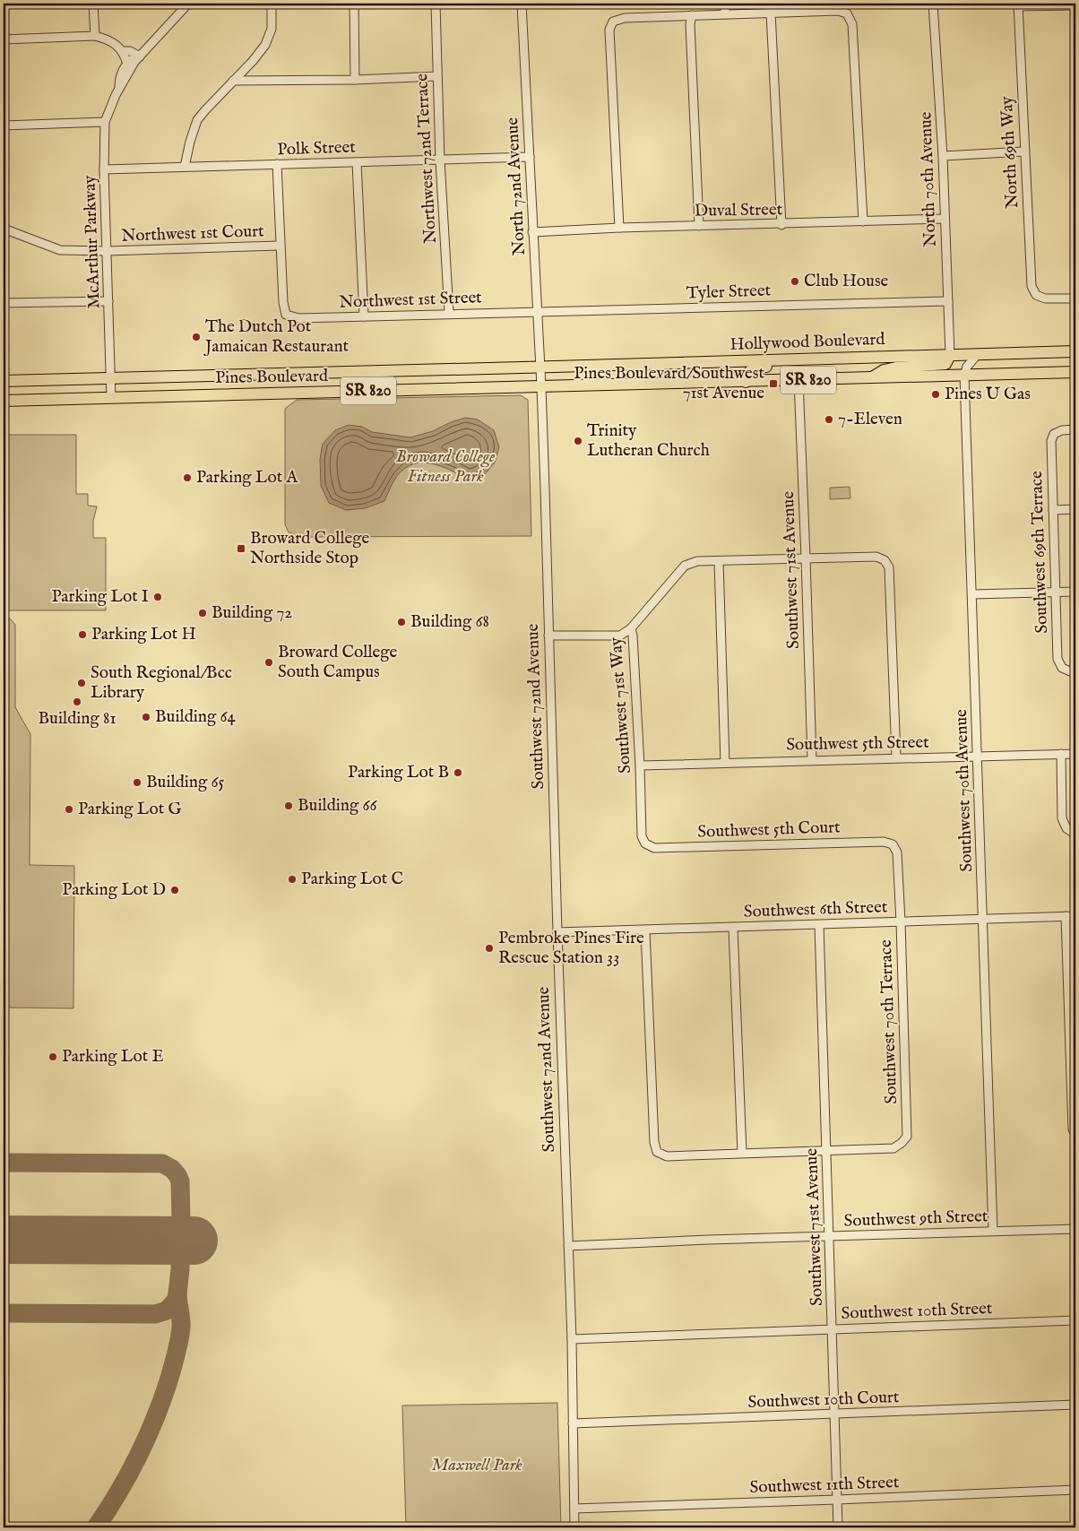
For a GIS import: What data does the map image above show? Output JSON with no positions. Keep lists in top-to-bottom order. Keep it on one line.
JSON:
{"streets":{"highway":["Hollywood Boulevard","Pines Boulevard","SR 820"],"street":["Polk Street","North 69th Way","Northwest 72nd Terrace","North 70th Avenue","North 72nd Avenue","Duval Street","Northwest 1st Court","McArthur Parkway","Tyler Street","Northwest 1st Street","Southwest 69th Terrace","Southwest 71st Avenue","Southwest 71st Way","Southwest 72nd Avenue","Southwest 5th Street","Southwest 70th Avenue","Southwest 5th Court","Southwest 6th Street","Southwest 70th Terrace","Southwest 9th Street","Southwest 10th Street","Southwest 10th Court","Southwest 11th Street"]},"crossings":[["Polk Street","Northwest 72nd Terrace"],["Polk Street","North 72nd Avenue"],["Polk Street","McArthur Parkway"],["Northwest 72nd Terrace","Northwest 1st Street"],["North 70th Avenue","Duval Street"],["North 70th Avenue","Tyler Street"],["North 70th Avenue","Hollywood Boulevard"],["North 72nd Avenue","Duval Street"],["North 72nd Avenue","Tyler Street"],["North 72nd Avenue","Northwest 1st Street"],["North 72nd Avenue","Hollywood Boulevard"],["North 72nd Avenue","Pines Boulevard"],["North 72nd Avenue","Southwest 72nd Avenue"],["Northwest 1st Court","McArthur Parkway"],["Northwest 1st Court","Northwest 1st Street"],["McArthur Parkway","Pines Boulevard"],["Tyler Street","Northwest 1st Street"],["Hollywood Boulevard","Pines Boulevard"],["Hollywood Boulevard","Southwest 72nd Avenue"],["Pines Boulevard","SR 820"],["Pines Boulevard","Southwest 72nd Avenue"],["SR 820","Southwest 71st Avenue"],["SR 820","Southwest 72nd Avenue"],["SR 820","Southwest 70th Avenue"],["Southwest 71st Avenue","Southwest 71st Way"],["Southwest 71st Avenue","Southwest 5th Street"],["Southwest 71st Avenue","Southwest 6th Street"],["Southwest 71st Avenue","Southwest 70th Terrace"],["Southwest 71st Avenue","Southwest 9th Street"],["Southwest 71st Avenue","Southwest 10th Street"],["Southwest 71st Avenue","Southwest 10th Court"],["Southwest 71st Avenue","Southwest 11th Street"],["Southwest 71st Way","Southwest 5th Street"],["Southwest 71st Way","Southwest 5th Court"],["Southwest 72nd Avenue","Southwest 6th Street"],["Southwest 72nd Avenue","Southwest 9th Street"],["Southwest 72nd Avenue","Southwest 10th Street"],["Southwest 72nd Avenue","Southwest 10th Court"],["Southwest 72nd Avenue","Southwest 11th Street"],["Southwest 5th Street","Southwest 70th Avenue"],["Southwest 70th Avenue","Southwest 6th Street"],["Southwest 70th Avenue","Southwest 9th Street"],["Southwest 5th Court","Southwest 70th Terrace"],["Southwest 6th Street","Southwest 70th Terrace"]],"parks":["Broward College Fitness Park","Maxwell Park"],"places":{"other":["Club House","The Dutch Pot Jamaican Restaurant","Pines U Gas","7-Eleven","Trinity Lutheran Church","Parking Lot A","Parking Lot I","Building 72","Building 68","Parking Lot H","Broward College South Campus","South Regional/Bcc Library","Building 81","Building 64","Parking Lot B","Building 65","Building 66","Parking Lot G","Parking Lot C","Parking Lot D","Pembroke Pines Fire Rescue Station 33","Parking Lot E"],"transit":["Pines Boulevard/Southwest 71st Avenue","Broward College Northside Stop"]}}
